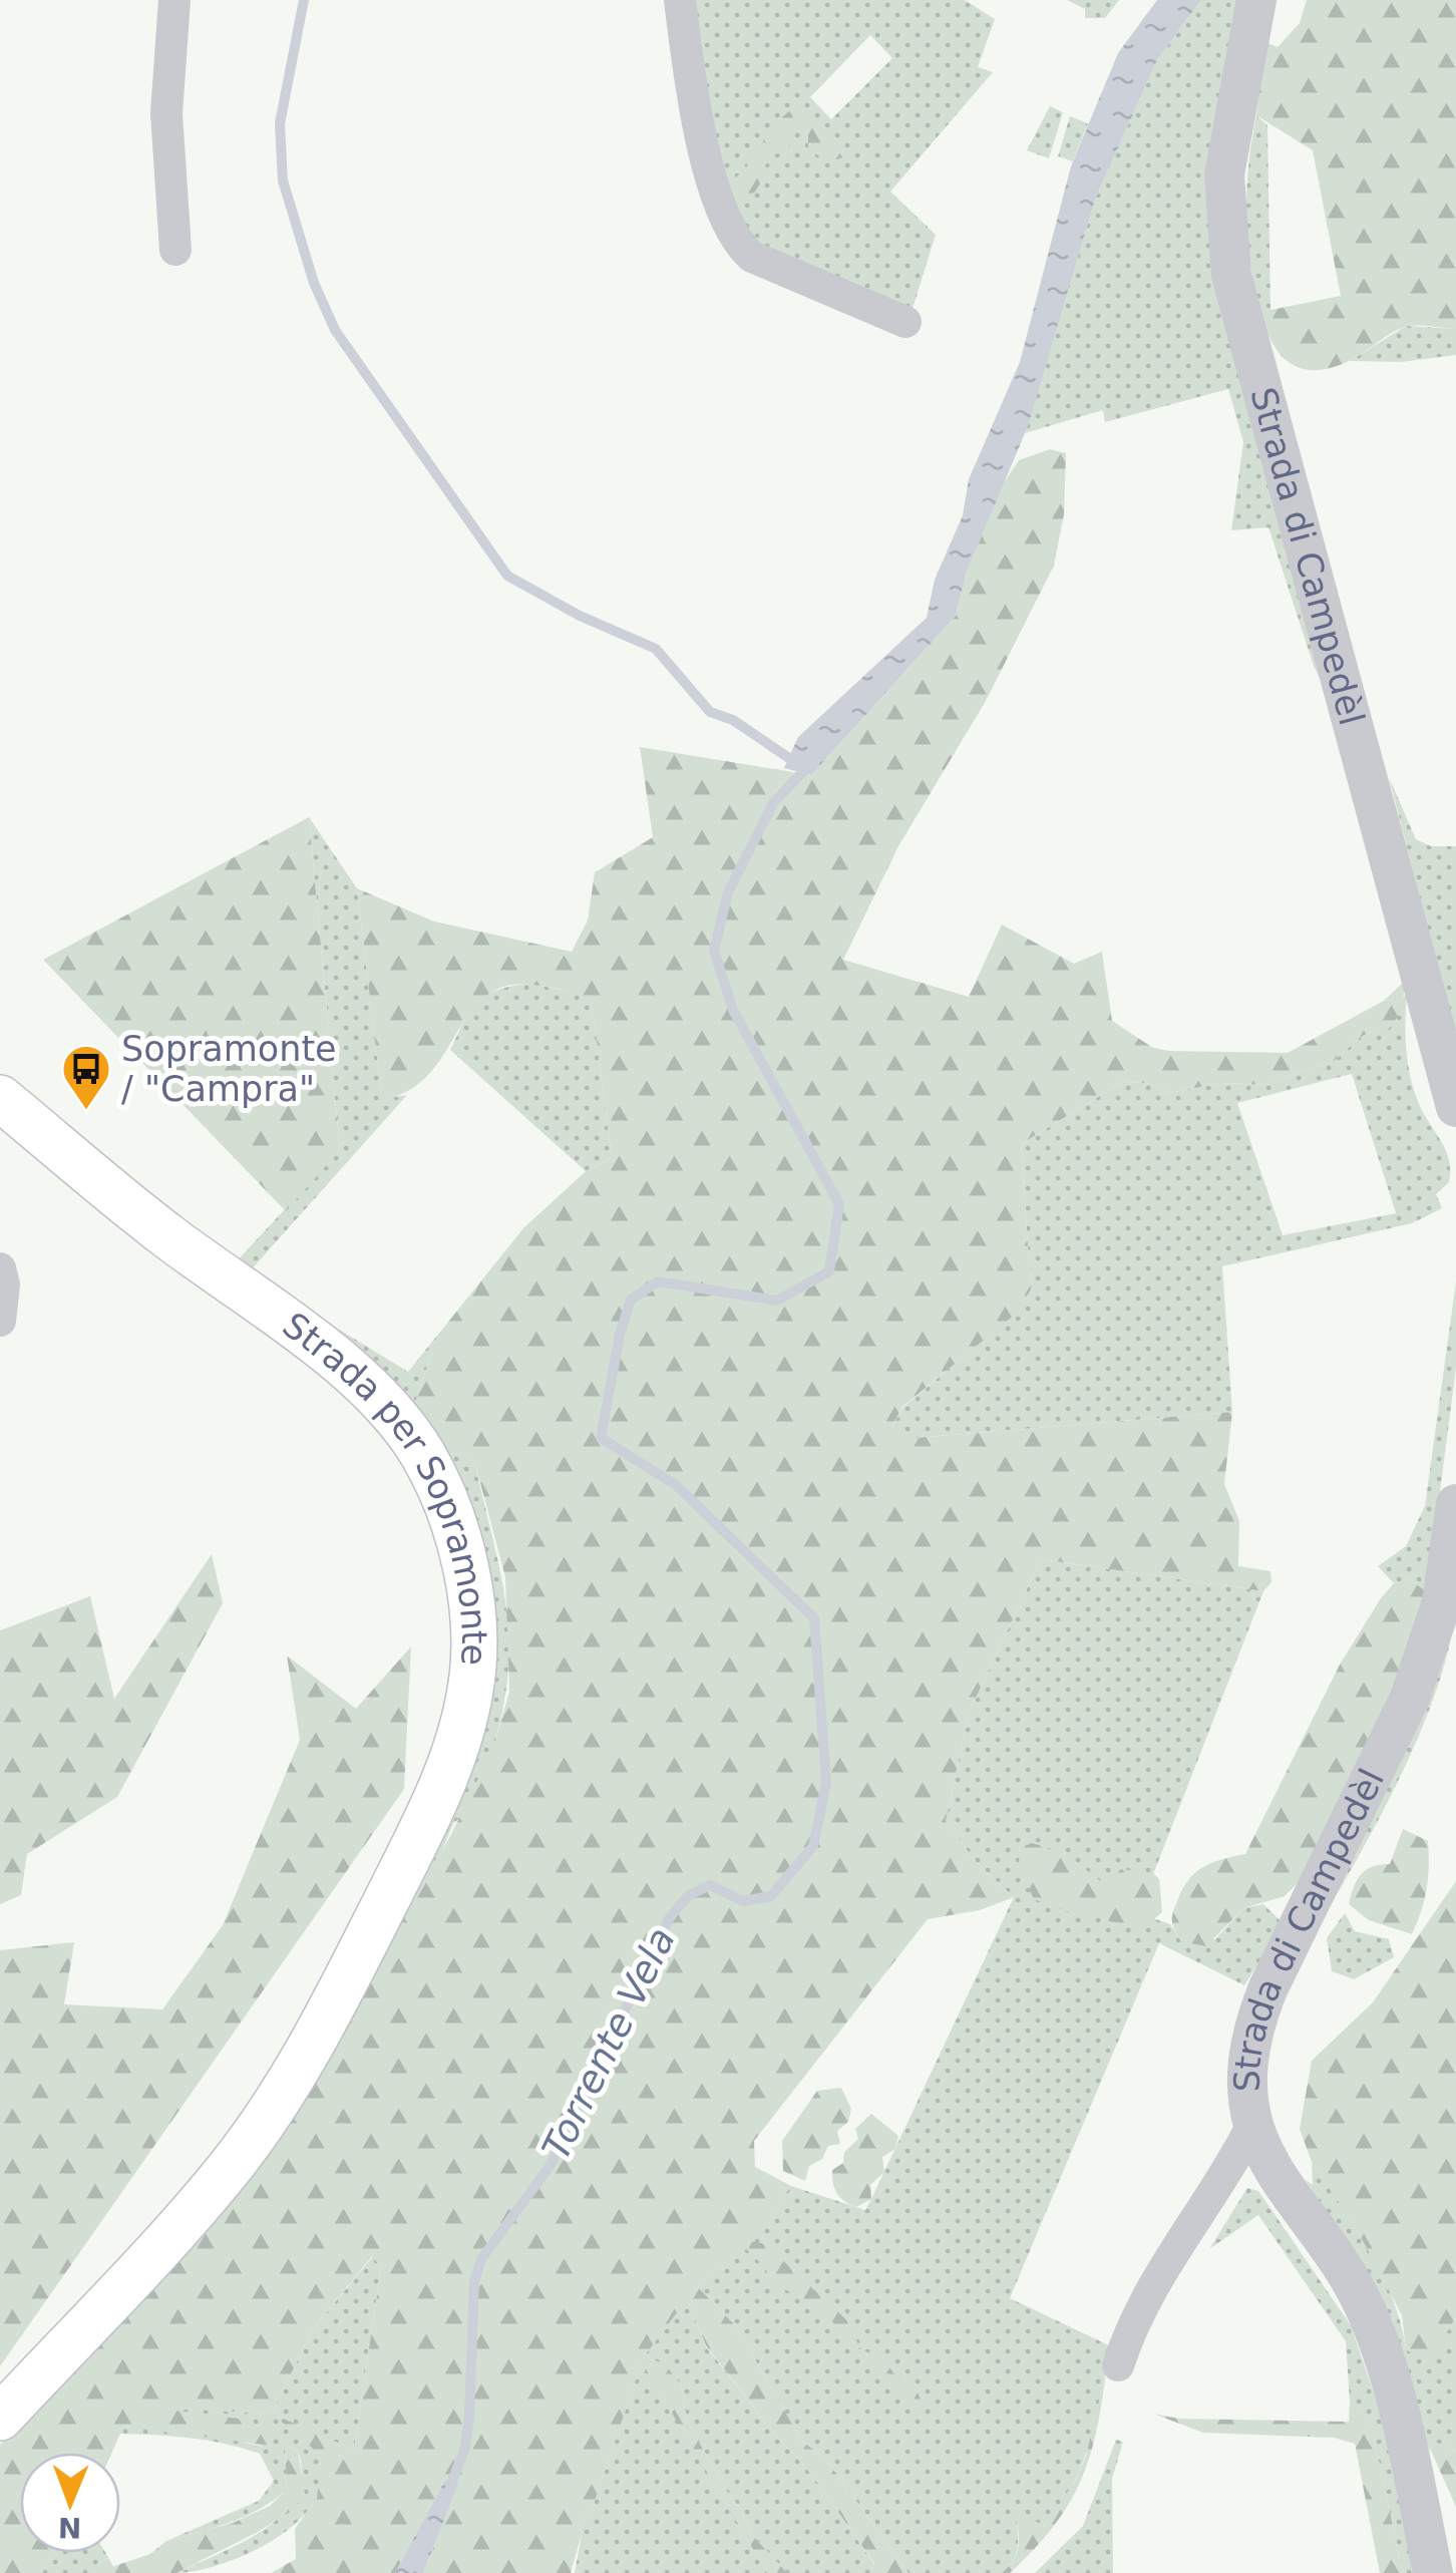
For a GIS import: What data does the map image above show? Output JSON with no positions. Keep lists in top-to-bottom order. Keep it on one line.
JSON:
{"streets":{"main road":["Strada per Sopramonte"],"street":["Strada di Campedèl"]},"water":["Torrente Vela"],"places":{"bus stop":["Sopramonte / \"Campra\""]},"north":"bottom"}
